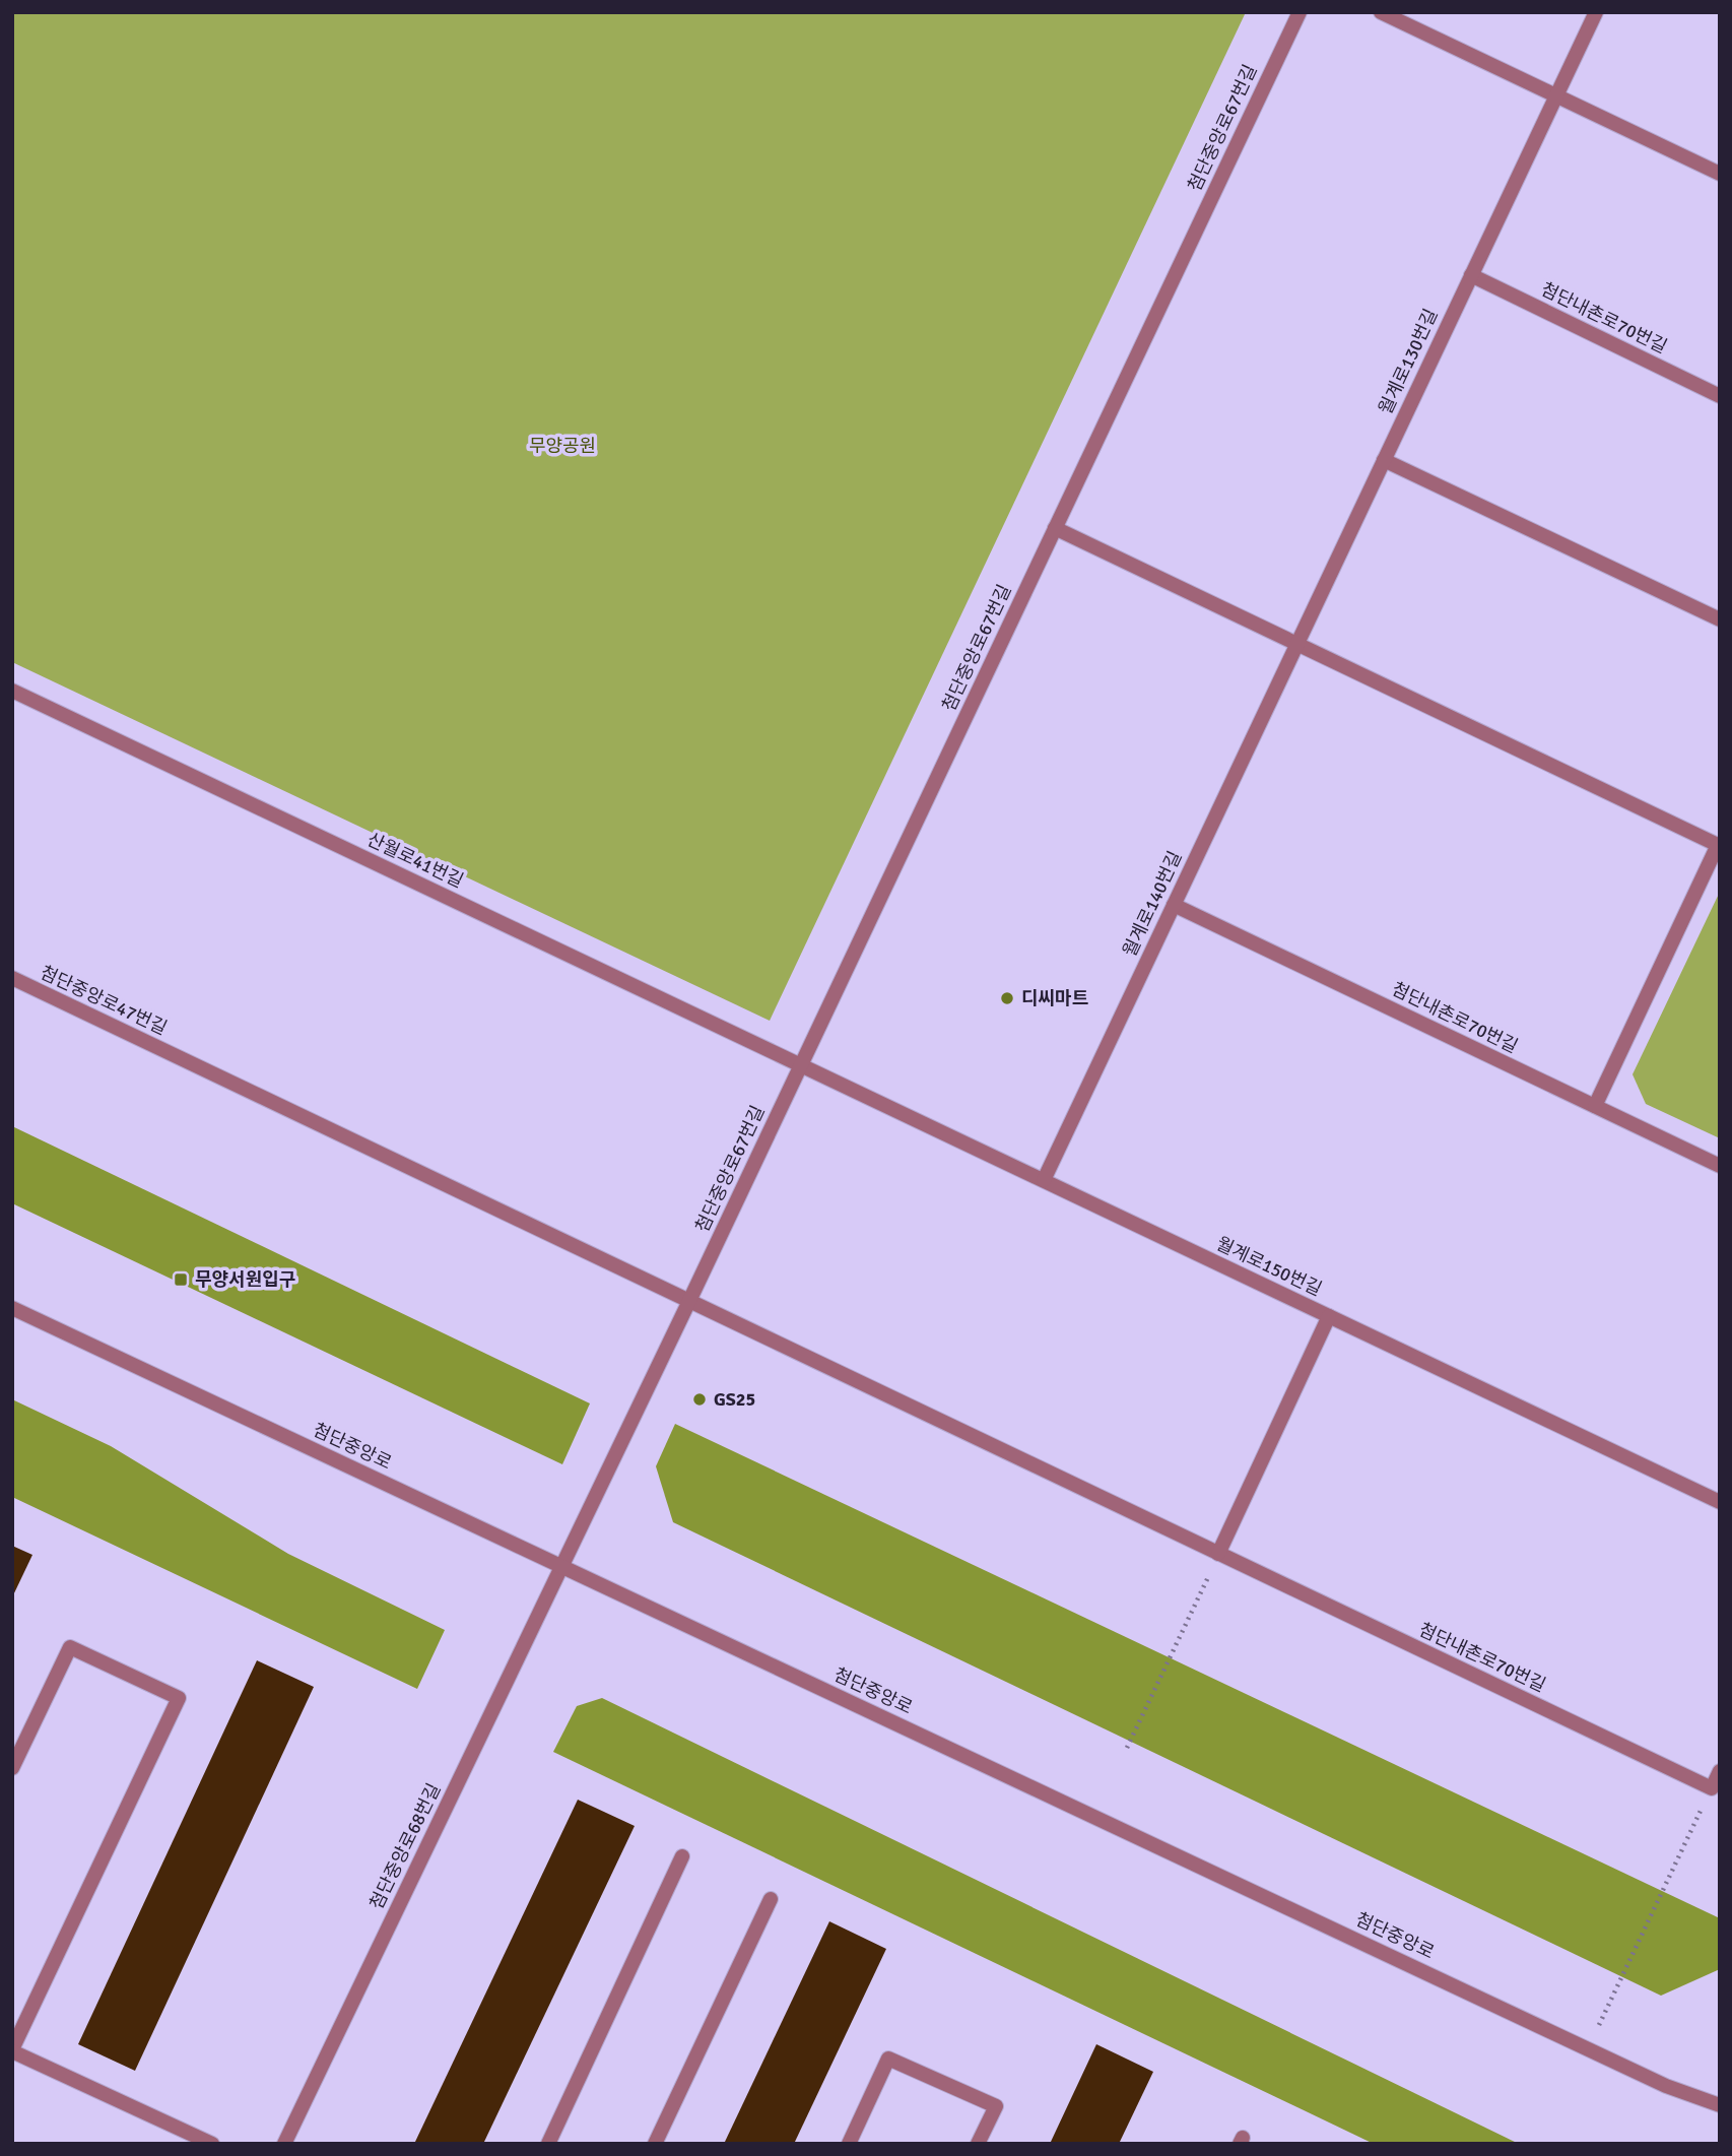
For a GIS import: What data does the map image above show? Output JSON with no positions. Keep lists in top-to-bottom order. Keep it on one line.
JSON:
{"streets":{"street":["첨단중앙로67번길","첨단내촌로70번길","월계로130번길","산월로41번길","월계로140번길","첨단중앙로47번길","월계로150번길","첨단중앙로","첨단중앙로68번길"]},"crossings":[["첨단중앙로67번길","산월로41번길"],["첨단중앙로67번길","첨단중앙로47번길"],["첨단중앙로67번길","월계로150번길"],["첨단중앙로67번길","첨단중앙로"],["첨단중앙로67번길","첨단중앙로68번길"],["첨단내촌로70번길","월계로130번길"],["첨단내촌로70번길","월계로140번길"],["월계로130번길","월계로140번길"],["산월로41번길","월계로150번길"],["월계로140번길","월계로150번길"],["첨단중앙로","첨단중앙로68번길"]],"parks":["무양공원"],"places":{"other":["디씨마트","GS25"],"transit":["무양서원입구"]}}
